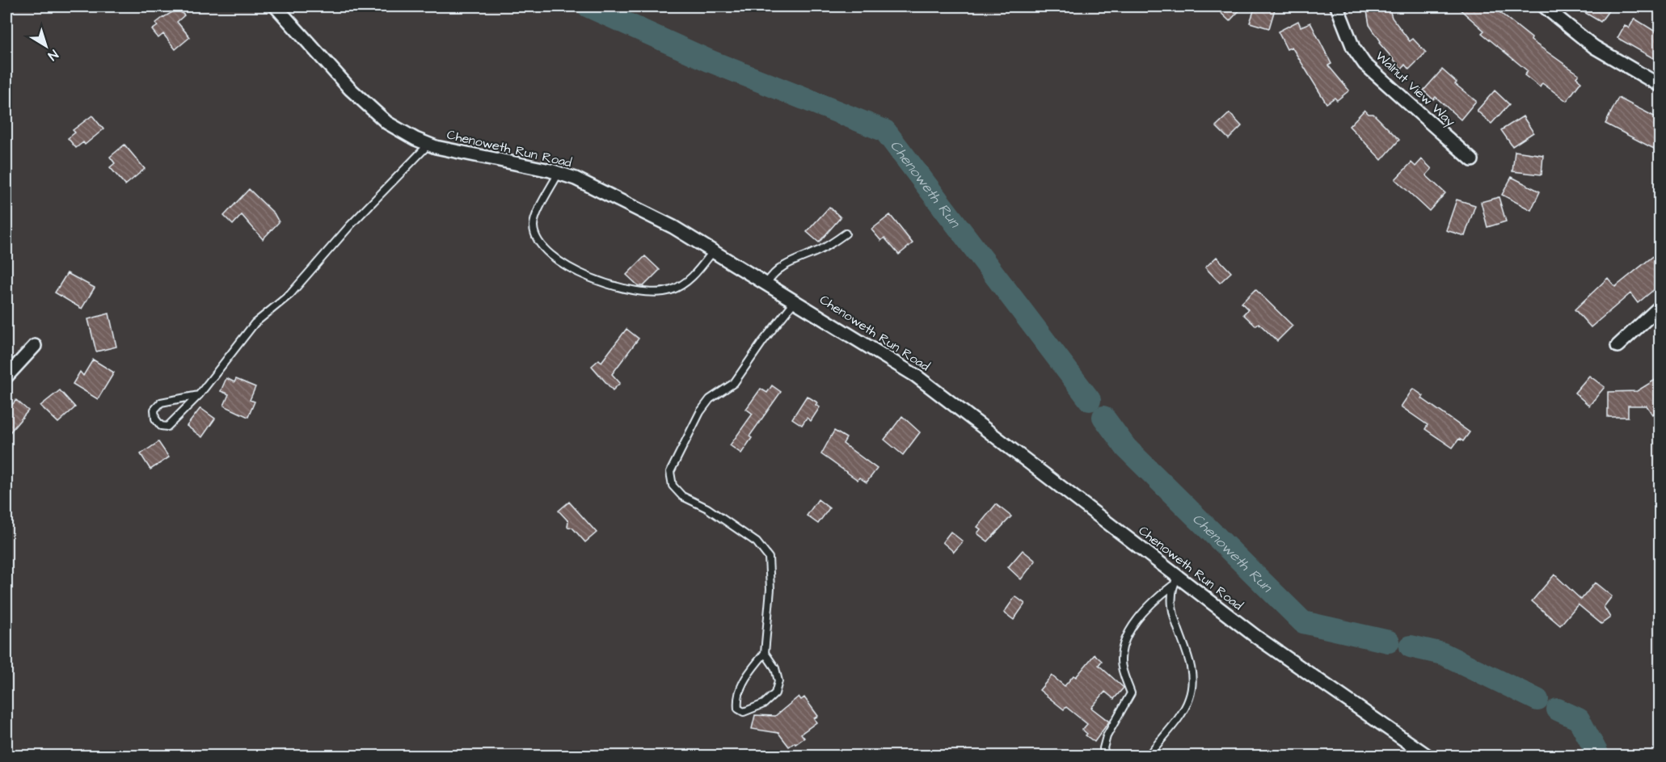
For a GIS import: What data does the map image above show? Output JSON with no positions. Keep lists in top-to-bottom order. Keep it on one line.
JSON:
{"streets":{"street":["Walnut View Way","Chenoweth Run Road"]},"water":["Chenoweth Run"],"north":"bottom right"}
